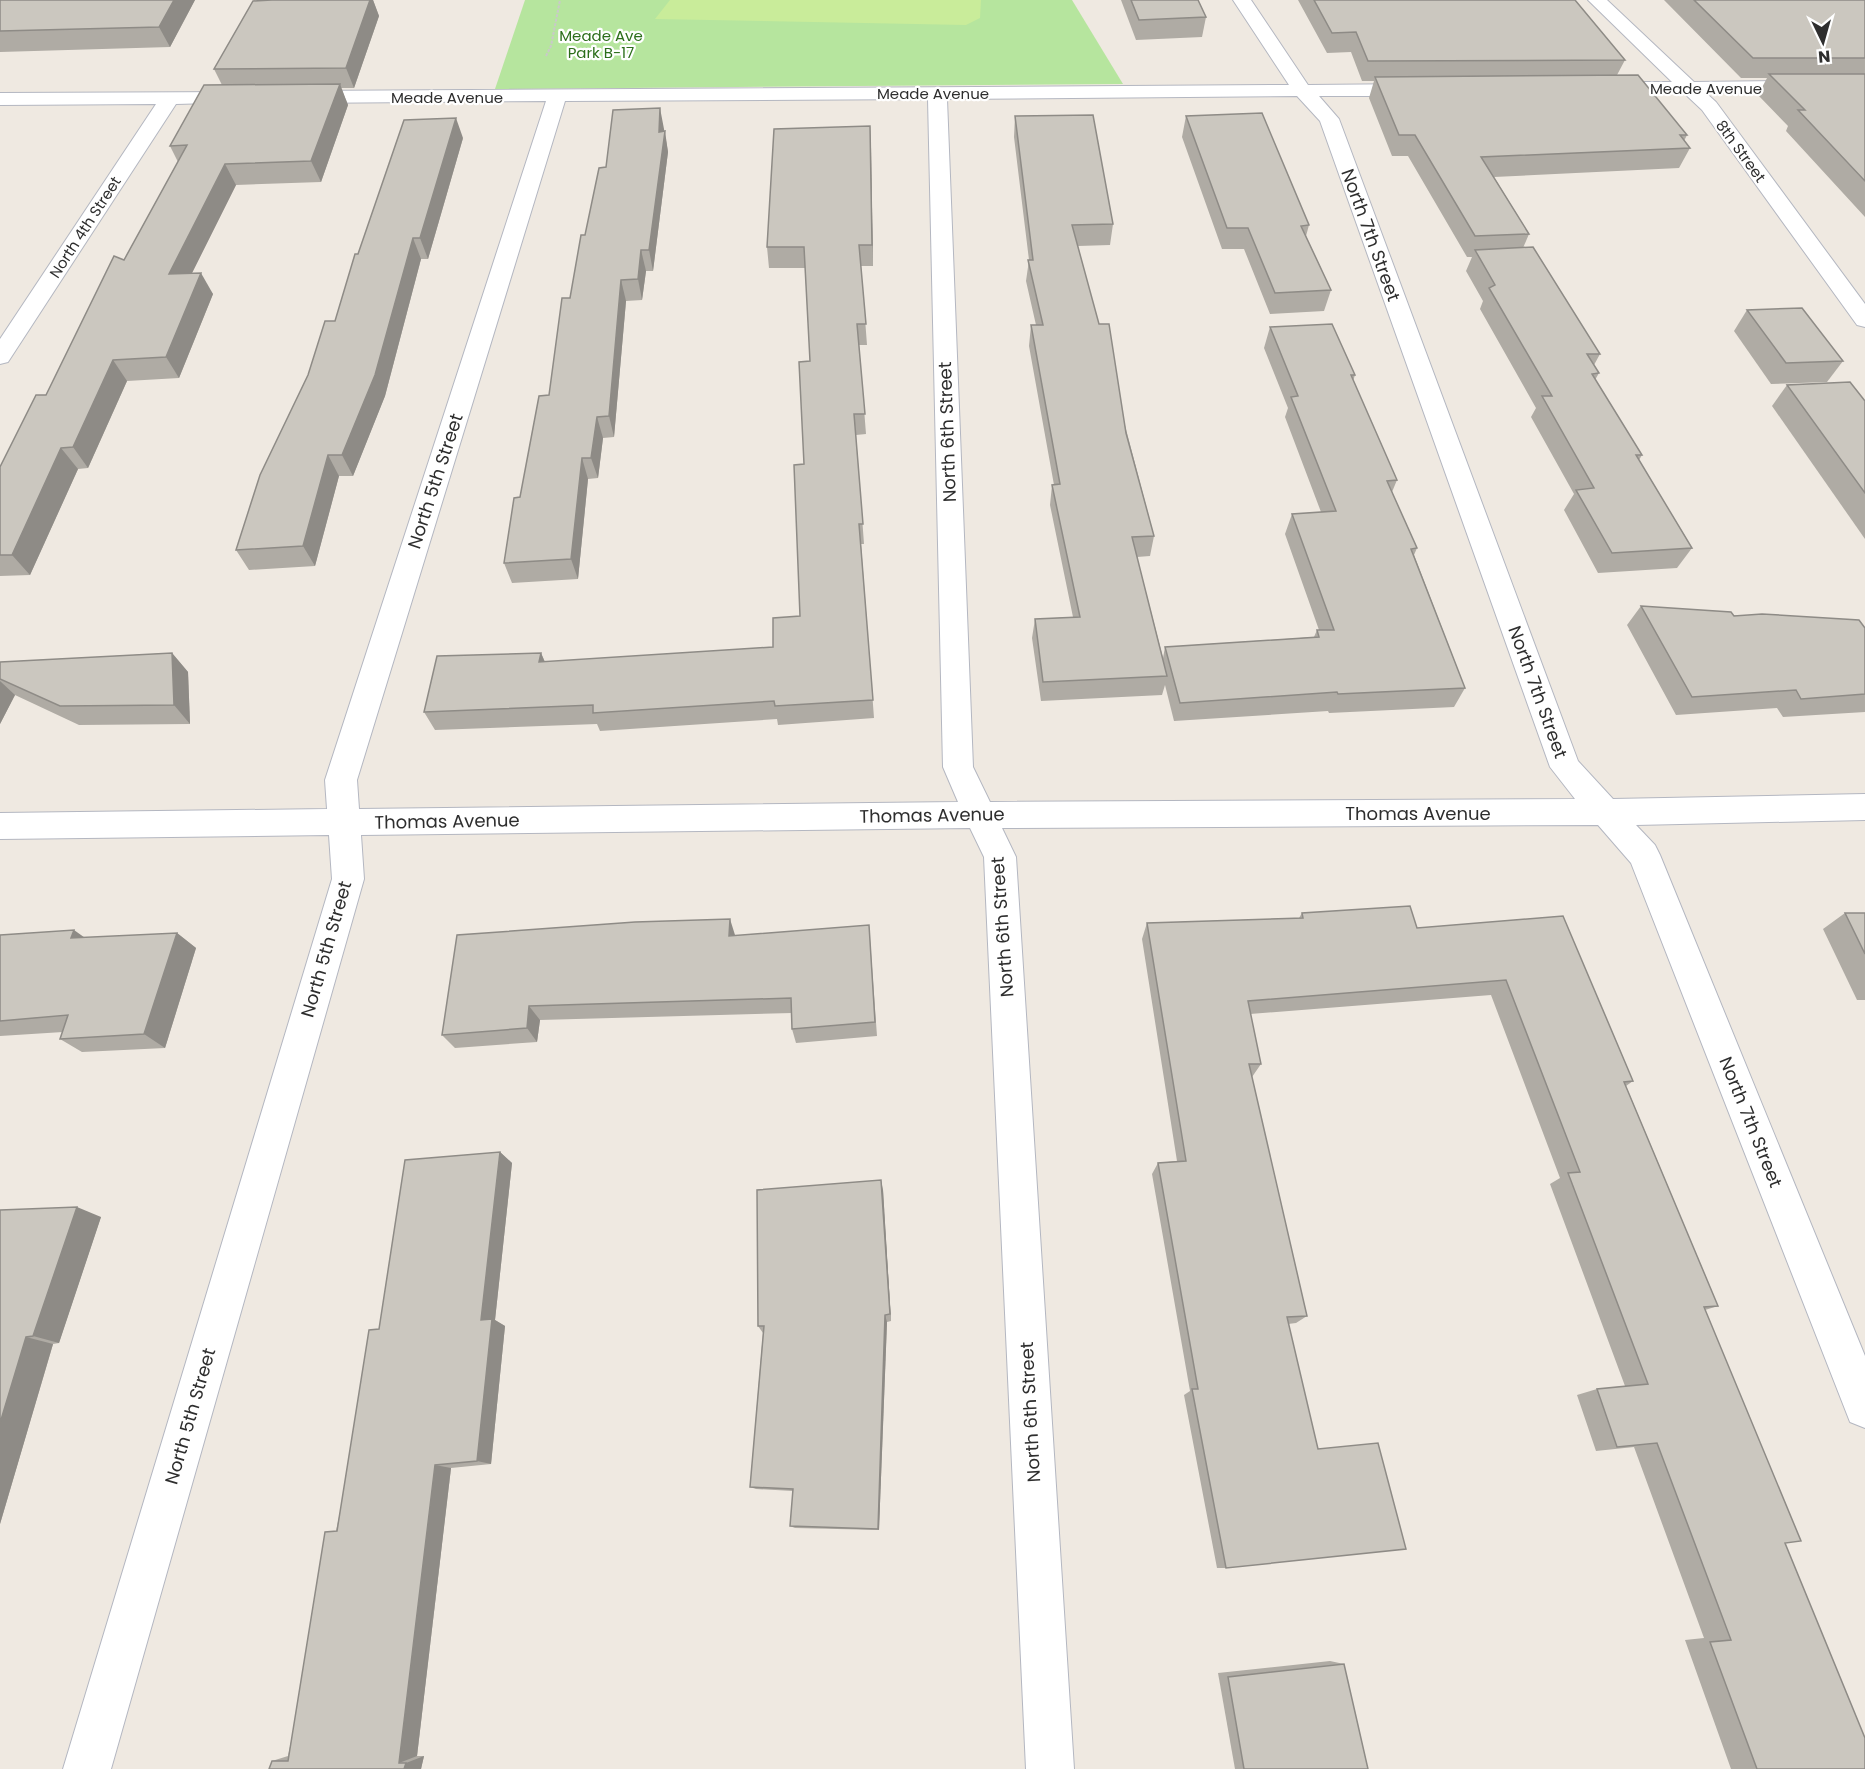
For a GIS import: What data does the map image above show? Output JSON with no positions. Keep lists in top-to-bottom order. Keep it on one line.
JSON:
{"streets":{"street":["Meade Avenue","8th Street","North 4th Street","North 7th Street","North 6th Street","North 5th Street","Thomas Avenue"]},"crossings":[["Meade Avenue","8th Street"],["Meade Avenue","North 4th Street"],["Meade Avenue","North 7th Street"],["Meade Avenue","North 6th Street"],["Meade Avenue","North 5th Street"],["North 7th Street","Thomas Avenue"],["North 6th Street","Thomas Avenue"],["North 5th Street","Thomas Avenue"]],"parks":["Meade Ave Park B-17"],"north":"bottom"}
